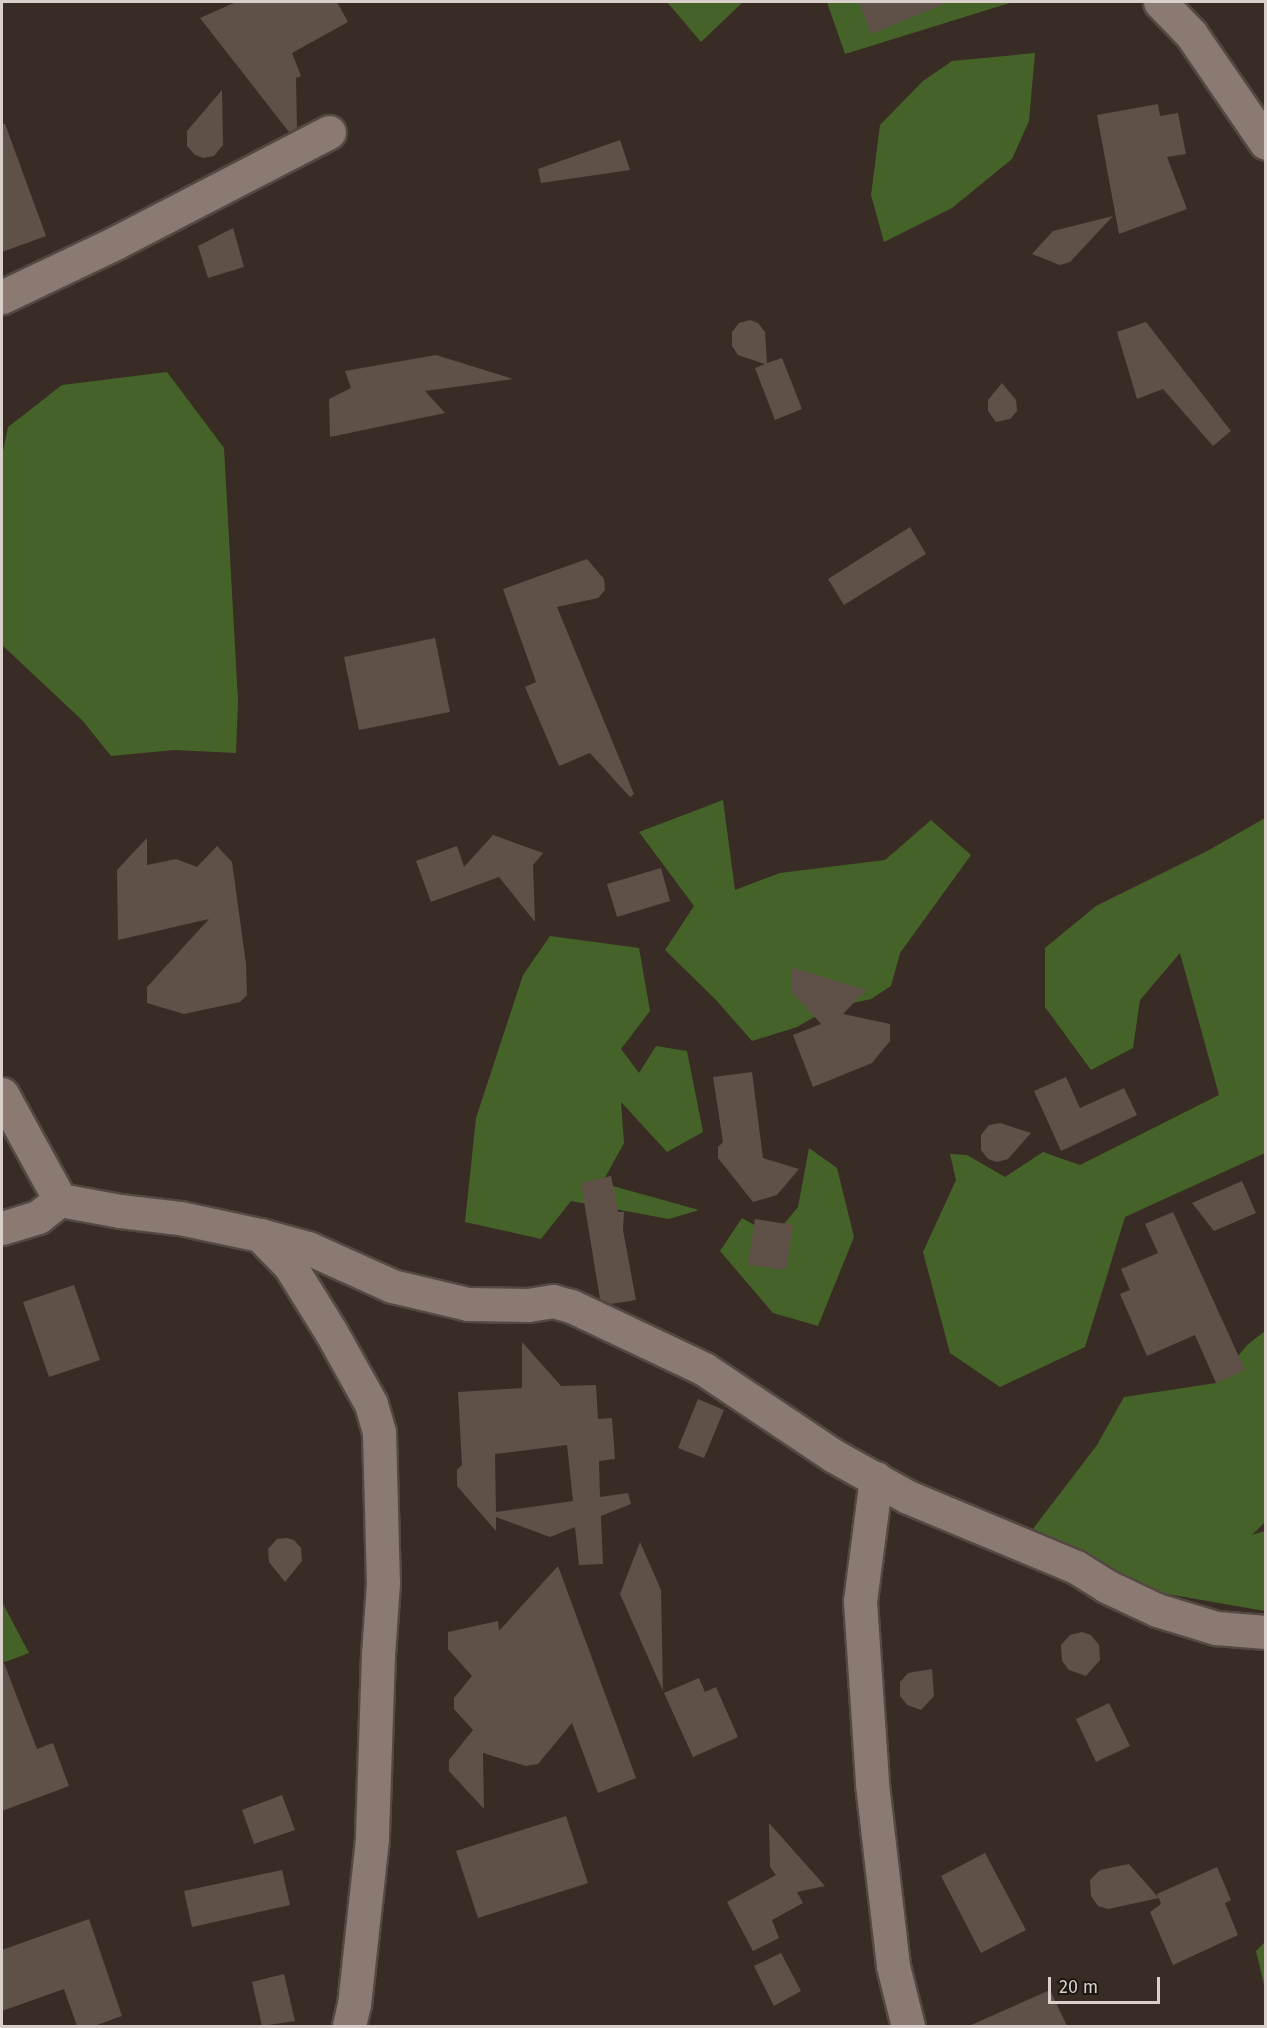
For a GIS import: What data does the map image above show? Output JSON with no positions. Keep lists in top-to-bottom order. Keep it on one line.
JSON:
{"scale_bar":"20 m"}
